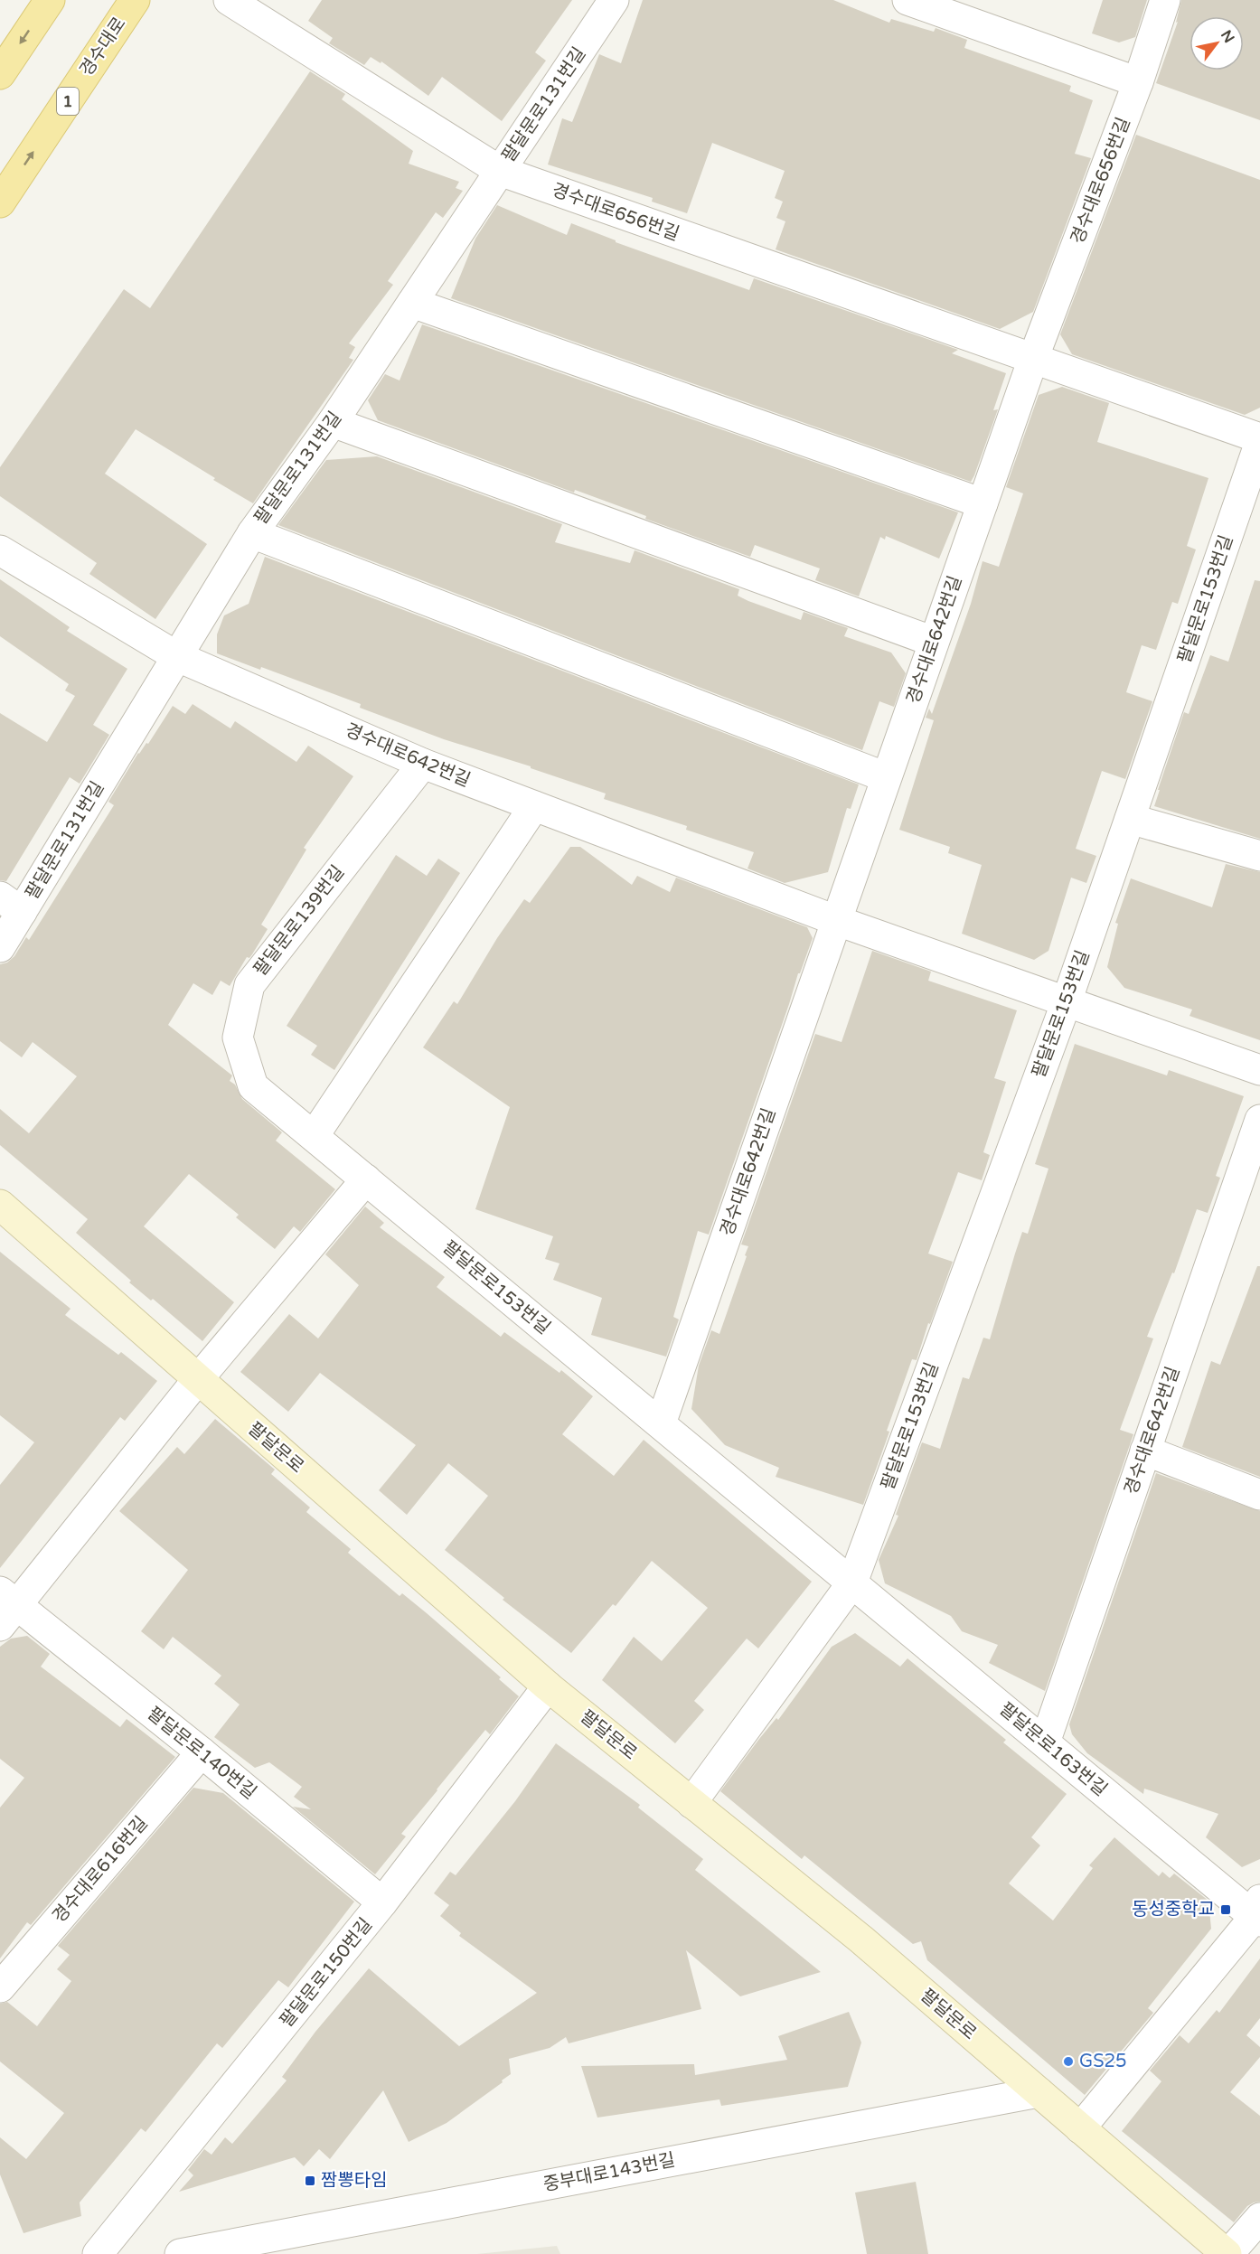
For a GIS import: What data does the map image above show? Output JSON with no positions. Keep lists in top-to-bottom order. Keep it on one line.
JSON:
{"streets":{"main road":["경수대로","1"],"street":["팔달문로131번길","경수대로656번길","팔달문로153번길","경수대로642번길","팔달문로139번길","팔달문로","팔달문로163번길","팔달문로140번길","경수대로616번길","팔달문로150번길","중부대로143번길"]},"crossings":[["팔달문로131번길","경수대로656번길"],["팔달문로131번길","경수대로642번길"],["경수대로656번길","팔달문로153번길"],["경수대로656번길","경수대로642번길"],["팔달문로153번길","경수대로642번길"],["팔달문로153번길","팔달문로139번길"],["팔달문로153번길","팔달문로"],["팔달문로153번길","팔달문로163번길"],["경수대로642번길","팔달문로139번길"],["경수대로642번길","팔달문로163번길"],["팔달문로","팔달문로163번길"],["팔달문로","팔달문로140번길"],["팔달문로","팔달문로150번길"],["팔달문로","중부대로143번길"],["팔달문로140번길","경수대로616번길"],["팔달문로140번길","팔달문로150번길"]],"places":{"transit":["동성중학교","짬뽕타임"],"other":["GS25"]},"north":"top right"}
